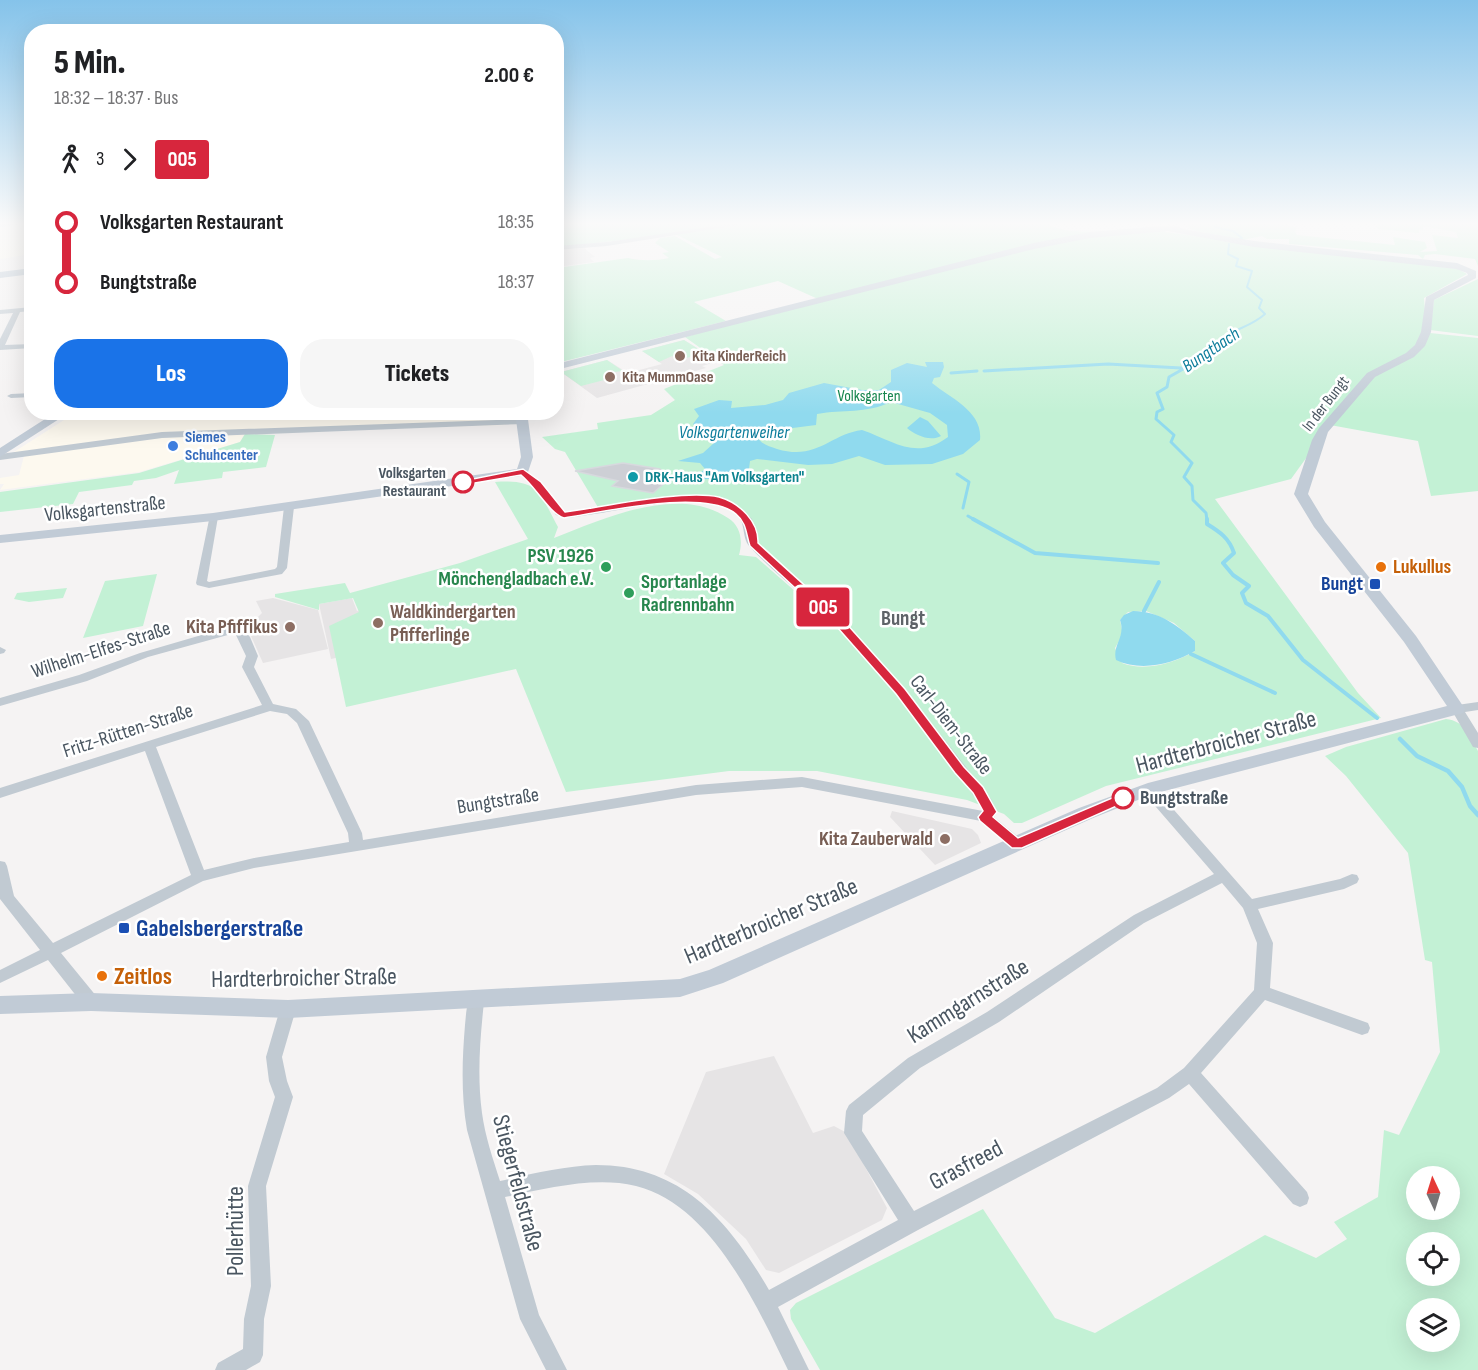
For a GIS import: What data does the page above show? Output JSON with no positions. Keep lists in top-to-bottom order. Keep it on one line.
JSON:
{"streets":{"street":["In der Bungt","Volksgartenstraße","Wilhelm-Elfes-Straße","Carl-Diem-Straße","Fritz-Rütten-Straße","Hardterbroicher Straße","Bungtstraße","Kammgarnstraße","Grasfreed","Stiegerfeldstraße","Pollerhütte"]},"crossings":[["In der Bungt","Hardterbroicher Straße"],["Volksgartenstraße","Carl-Diem-Straße"],["Wilhelm-Elfes-Straße","Fritz-Rütten-Straße"],["Carl-Diem-Straße","Bungtstraße"],["Hardterbroicher Straße","Bungtstraße"],["Hardterbroicher Straße","Stiegerfeldstraße"],["Hardterbroicher Straße","Pollerhütte"],["Kammgarnstraße","Grasfreed"]],"districts":["Bungt"],"water":["Bungtbach","Volksgartenweiher"],"parks":["Volksgarten"],"places":{"other":["Kita KinderReich","Kita MummOase","Siemes Schuhcenter","DRK-Haus \"Am Volksgarten\"","Volksgarten Restaurant","PSV 1926 Mönchengladbach e.V.","Lukullus","Sportanlage Radrennbahn","Waldkindergarten Pfifferlinge","Kita Pfiffikus","Bungtstraße","Kita Zauberwald","Zeitlos"],"transit":["Bungt","Gabelsbergerstraße"]},"lines":["bus line 005"],"north":"top","page":{"on_map":"005","heading":["5 Min.","18:32 – 18:37 · Bus","2.00 €"],"legs":["3","005"],"list":[{"name":"Volksgarten Restaurant","value":"18:35"},{"name":"Bungtstraße","value":"18:37"}],"buttons":["Los","Tickets"]}}
